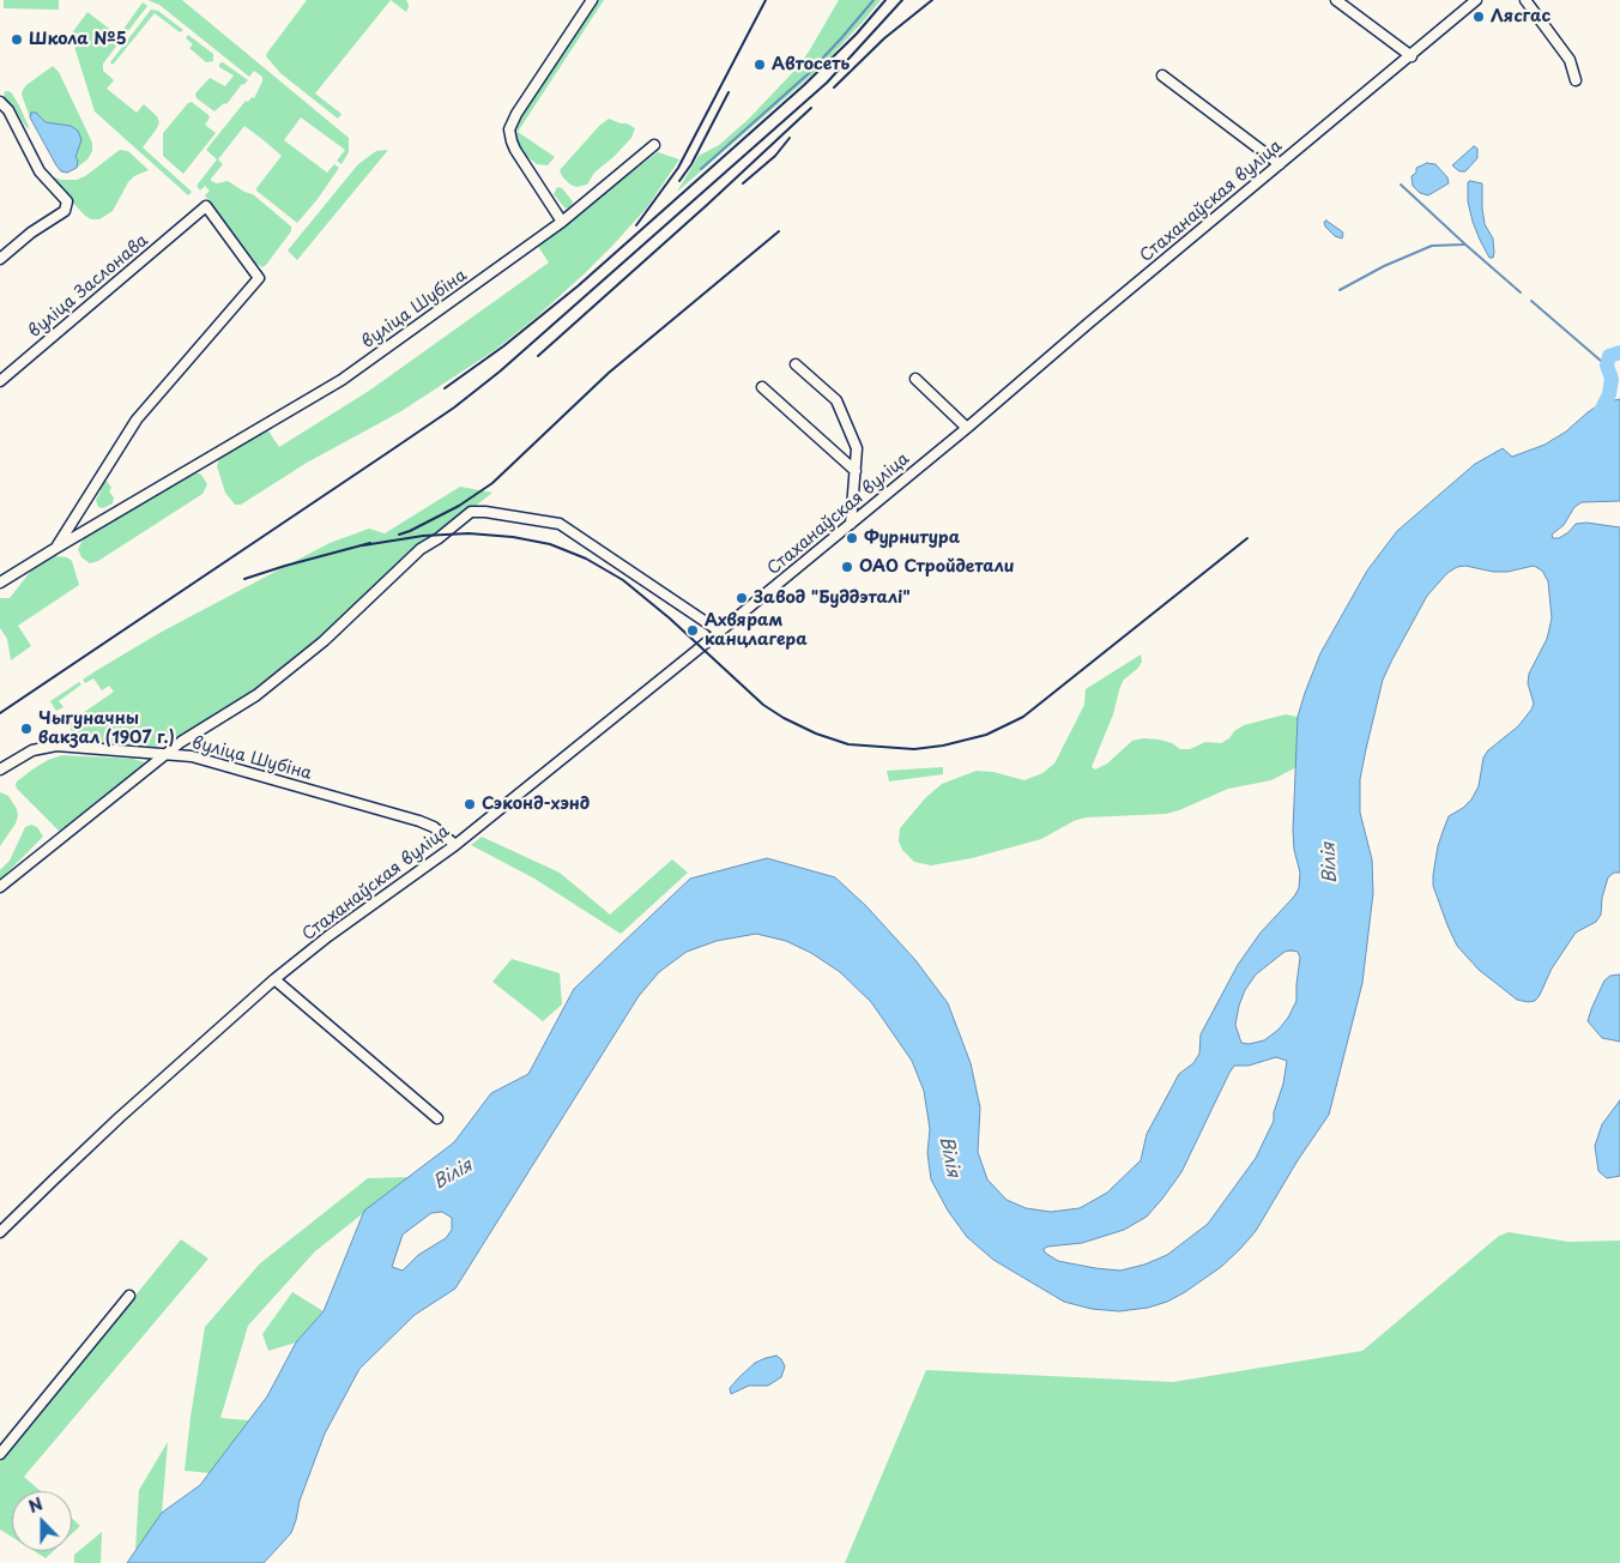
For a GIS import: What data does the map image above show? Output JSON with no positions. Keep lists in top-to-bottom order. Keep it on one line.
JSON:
{"streets":{"street":["Стаханаўская вуліца","вуліца Заслонава","вуліца Шубіна"]},"crossings":[["Стаханаўская вуліца","вуліца Шубіна"],["вуліца Заслонава","вуліца Шубіна"]],"water":["Вілія"],"places":["Лясгас","Школа №5","Автосеть","Фурнитура","ОАО Стройдетали","Завод \"Буддэталі\"","Ахвярам канцлагера","Чыгуначны вакзал (1907 г.)","Сэконд-хэнд"],"north":"top"}
